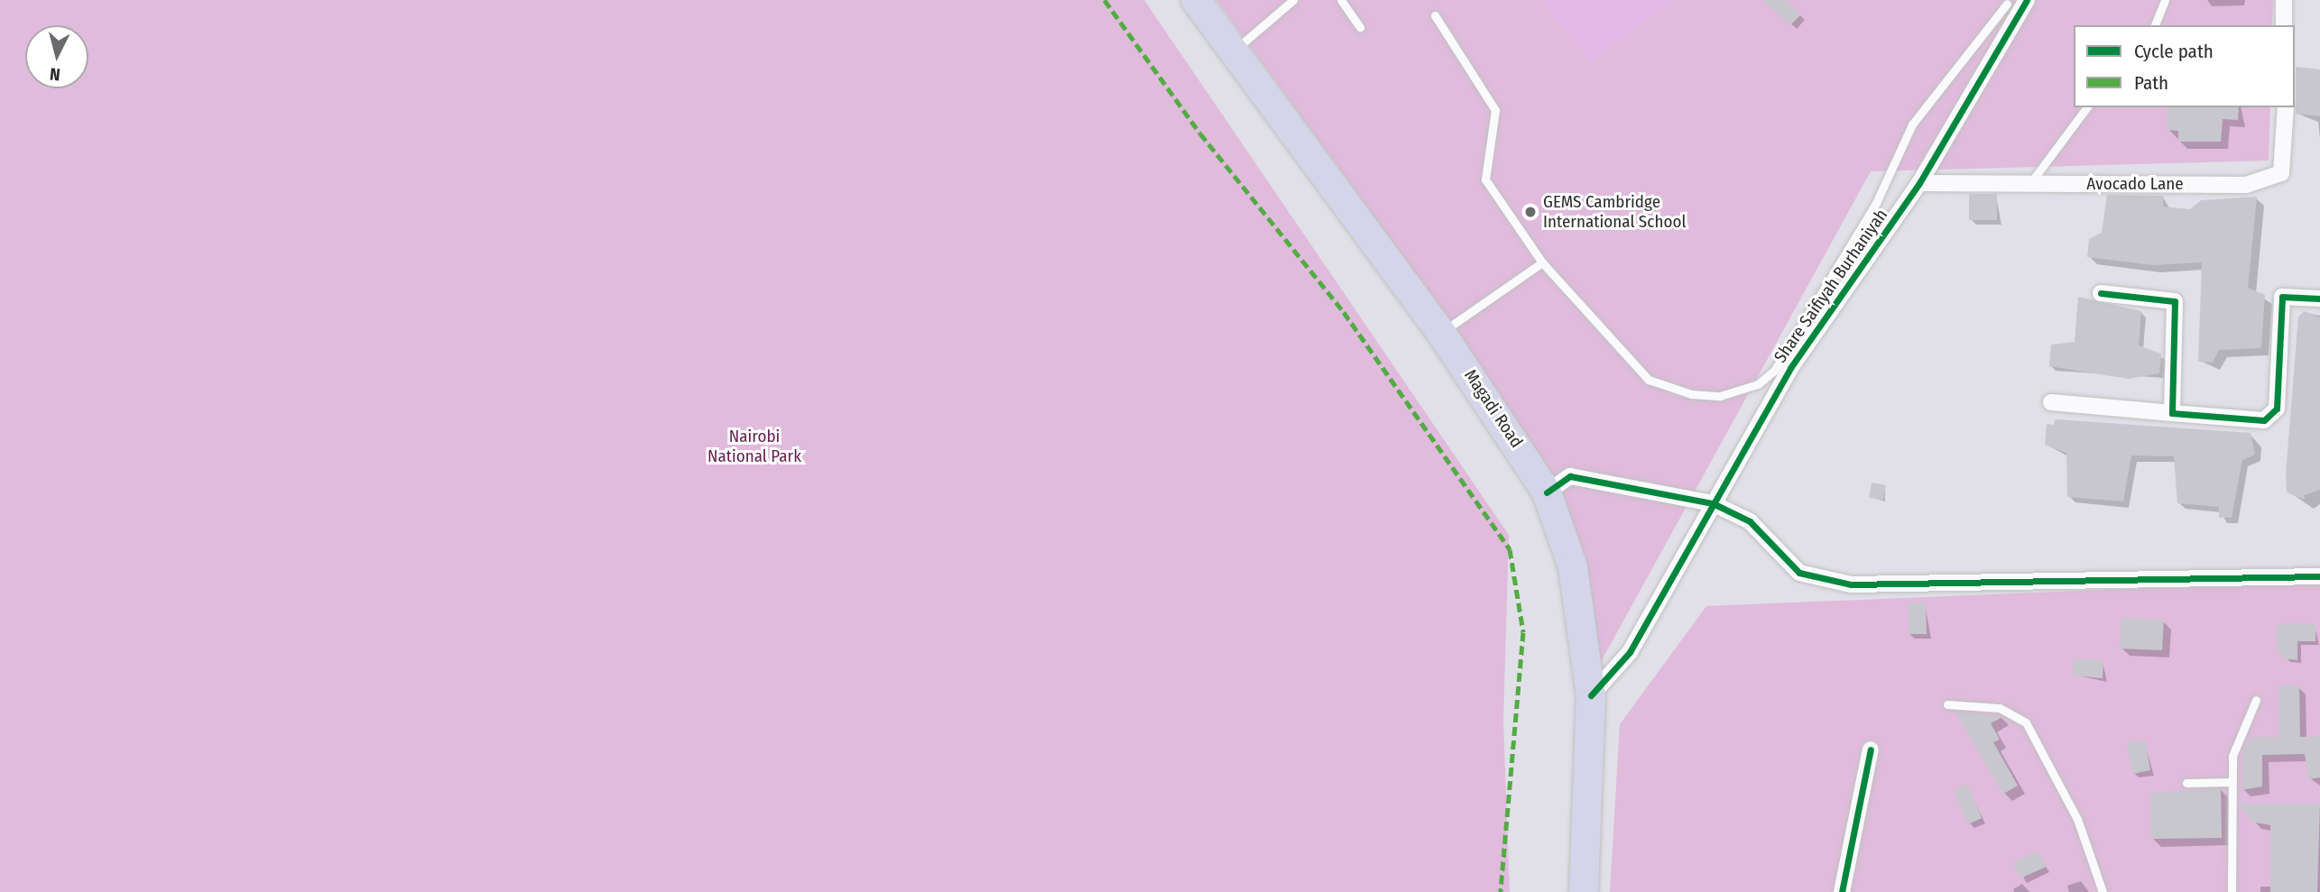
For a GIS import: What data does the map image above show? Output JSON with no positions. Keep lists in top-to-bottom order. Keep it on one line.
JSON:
{"streets":{"highway":["Magadi Road"],"street":["Avocado Lane","Share Saifiyah Burhaniyah"]},"crossings":[["Avocado Lane","Share Saifiyah Burhaniyah"],["Share Saifiyah Burhaniyah","Magadi Road"]],"parks":["Nairobi National Park"],"places":["GEMS Cambridge International School"],"legend":["Cycle path","Path"],"north":"bottom"}
